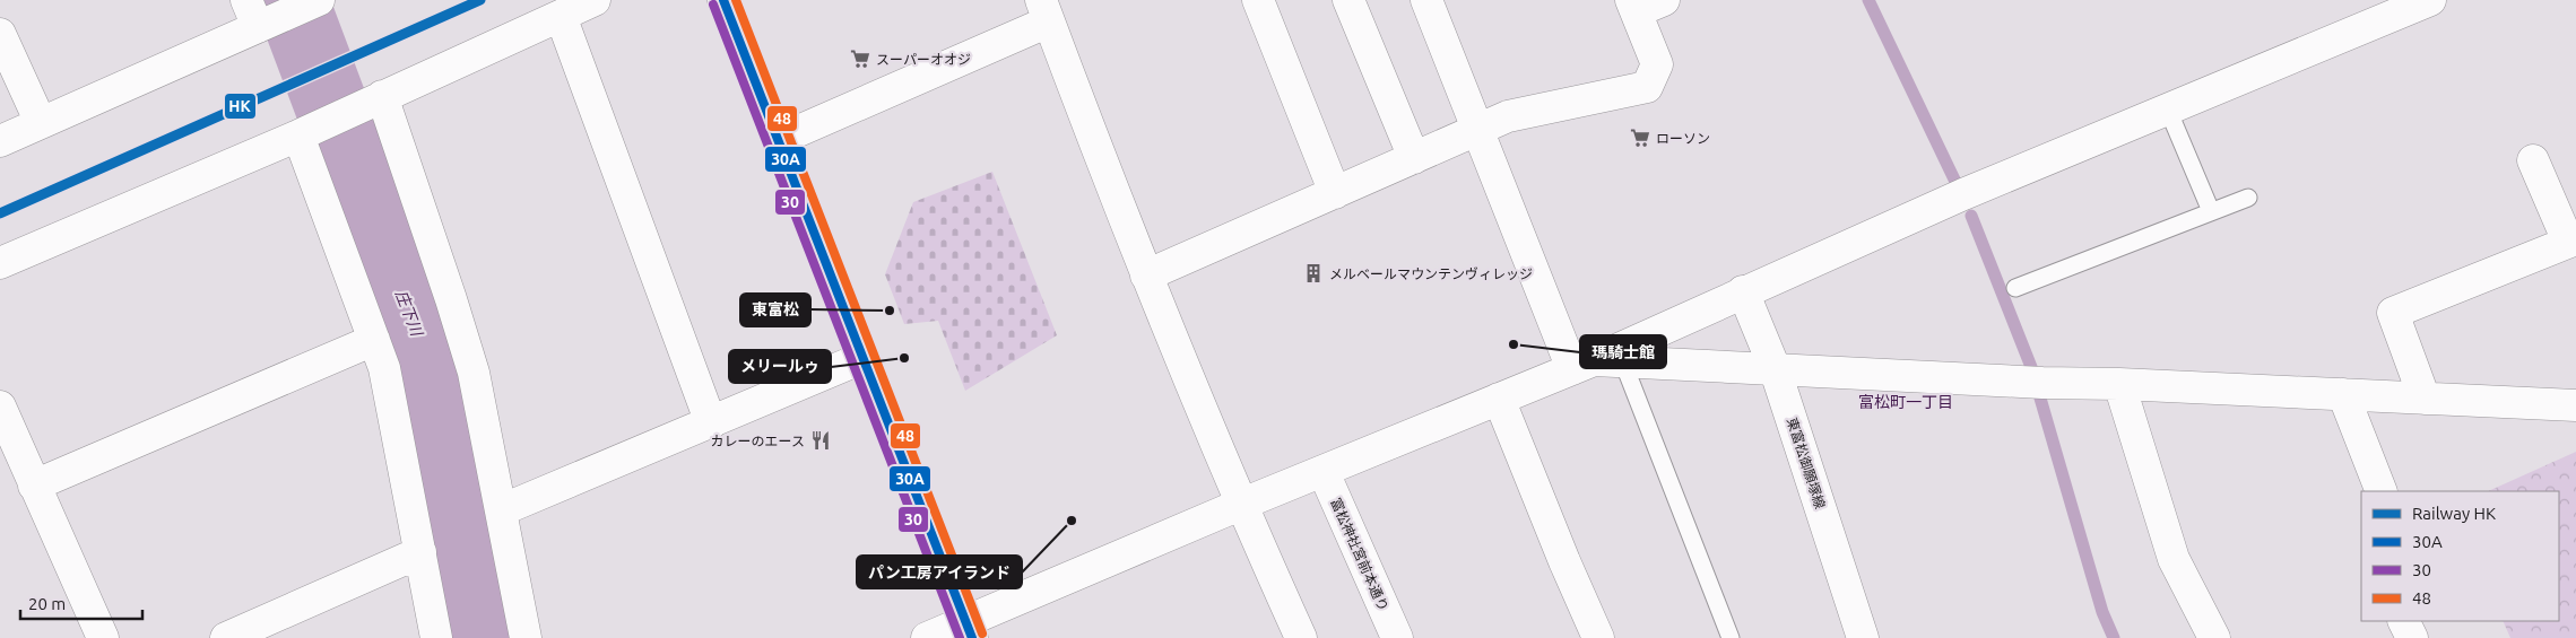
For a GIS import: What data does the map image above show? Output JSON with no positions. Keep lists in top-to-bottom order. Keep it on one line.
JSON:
{"streets":{"street":["東富松御願塚線","富松神社宮前本通り"]},"districts":["富松町一丁目"],"water":["庄下川"],"places":{"supermarket":["スーパーオオジ","ローソン"],"building":["メルベールマウンテンヴィレッジ"],"other":["東富松","瑪騎士館","メリールゥ","パン工房アイランド"],"restaurant":["カレーのエース"]},"lines":["rail line HK","transit line 30A","transit line 48","transit line 30"],"legend":["Railway HK","30A","30","48"],"scale_bar":"20 m"}
